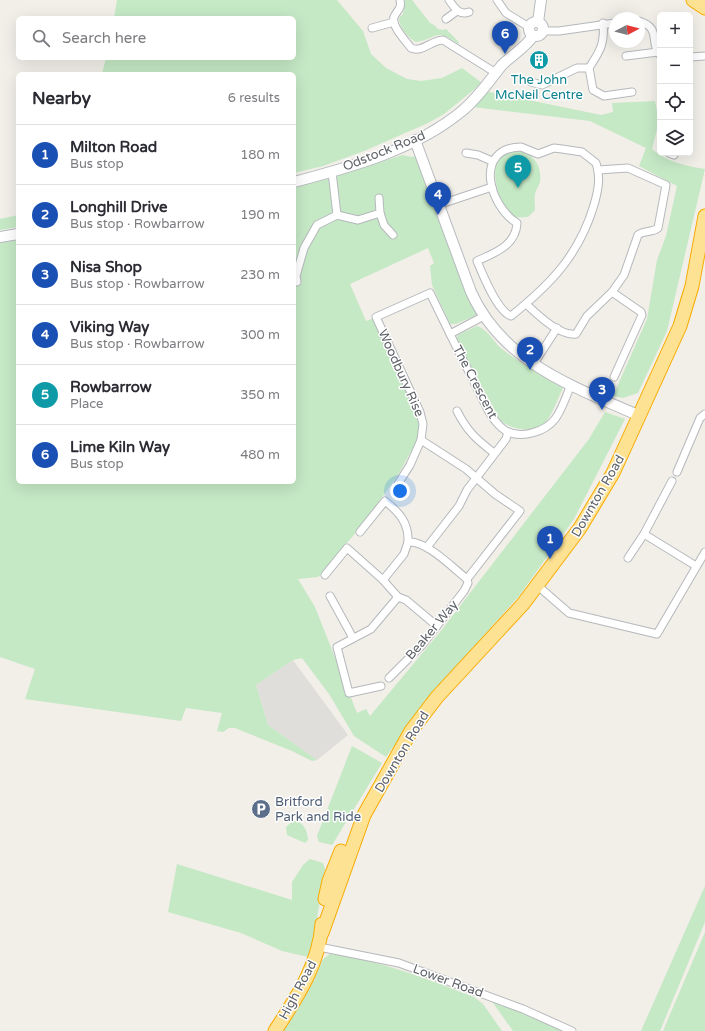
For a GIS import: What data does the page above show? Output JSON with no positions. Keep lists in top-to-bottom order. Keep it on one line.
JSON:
{"streets":{"highway":["Downton Road","High Road"],"street":["Odstock Road","Woodbury Rise","The Crescent","Beaker Way","Lower Road"]},"crossings":[["Woodbury Rise","The Crescent"],["Downton Road","Lower Road"],["Downton Road","High Road"],["Lower Road","High Road"]],"places":{"building":["The John McNeil Centre"],"parking":["Britford Park and Ride"]},"north":"right","page":{"map_buttons":["+","−"],"search":"Search here","pins":["6","5","4","2","3","1"],"heading":["Nearby","6 results"],"list":[{"mark":"1","name":"Milton Road","note":"Bus stop","value":"180 m"},{"mark":"2","name":"Longhill Drive","note":"Bus stop · Rowbarrow","value":"190 m"},{"mark":"3","name":"Nisa Shop","note":"Bus stop · Rowbarrow","value":"230 m"},{"mark":"4","name":"Viking Way","note":"Bus stop · Rowbarrow","value":"300 m"},{"mark":"5","name":"Rowbarrow","note":"Place","value":"350 m"},{"mark":"6","name":"Lime Kiln Way","note":"Bus stop","value":"480 m"}]}}
